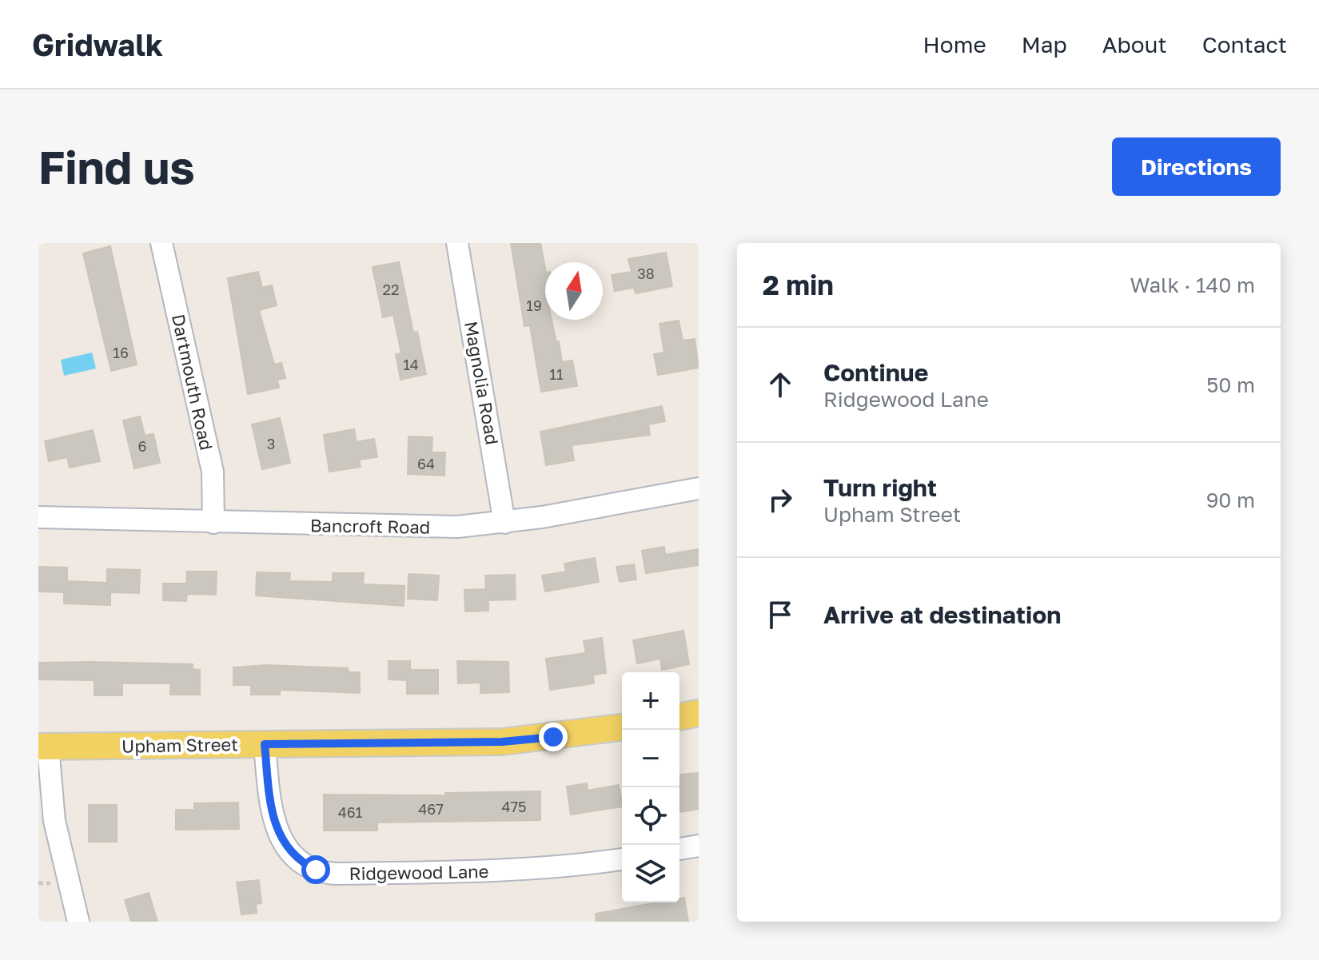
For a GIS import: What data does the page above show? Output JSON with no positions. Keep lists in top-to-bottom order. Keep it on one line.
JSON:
{"streets":{"main road":["Upham Street"],"street":["Dartmouth Road","Magnolia Road","Bancroft Road","Ridgewood Lane"]},"crossings":[["Dartmouth Road","Bancroft Road"],["Magnolia Road","Bancroft Road"],["Upham Street","Ridgewood Lane"]],"house_numbers":["38","22","19","16","14","11","3","6","64","475","467","461"],"north":"top","page":{"header":"Gridwalk","nav":["Home","Map","About","Contact"],"buttons":"Directions","title":"Find us","heading":["2 min","Walk · 140 m"],"list":[["Continue","Ridgewood Lane","50 m"],["Turn right","Upham Street","90 m"],"Arrive at destination"],"map_buttons":["+","−"]}}
